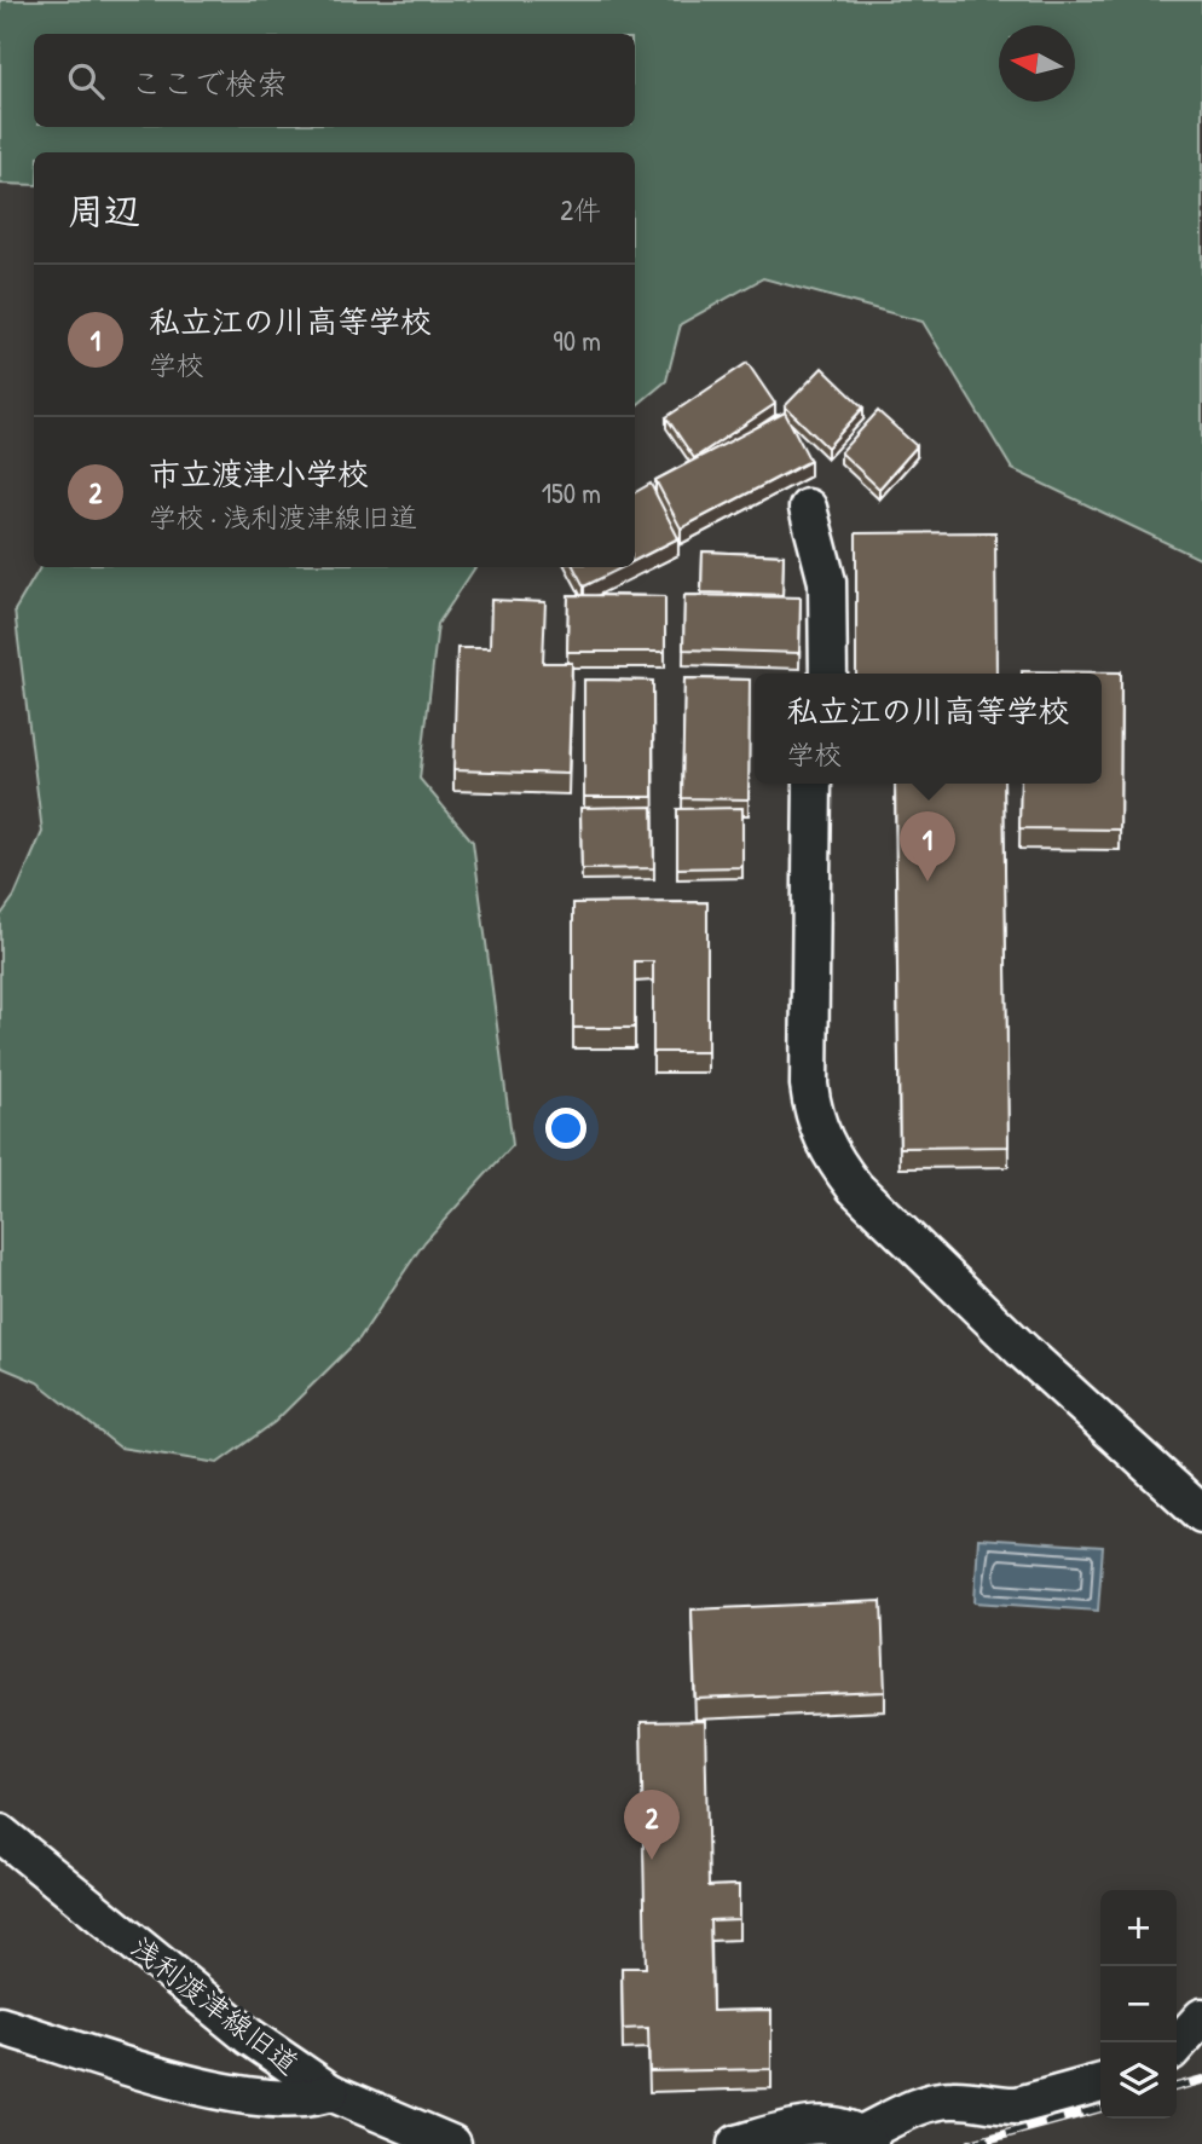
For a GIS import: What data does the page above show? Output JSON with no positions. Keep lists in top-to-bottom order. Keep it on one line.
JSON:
{"streets":{"street":["浅利渡津線旧道"]},"north":"left","page":{"search":"ここで検索","heading":["周辺","2件"],"list":[{"mark":"1","name":"私立江の川高等学校","note":"学校","value":"90 m"},{"mark":"2","name":"市立渡津小学校","note":"学校 · 浅利渡津線旧道","value":"150 m"}],"popup":["私立江の川高等学校","学校"],"pins":["1","2"],"map_buttons":["+","−"]}}
